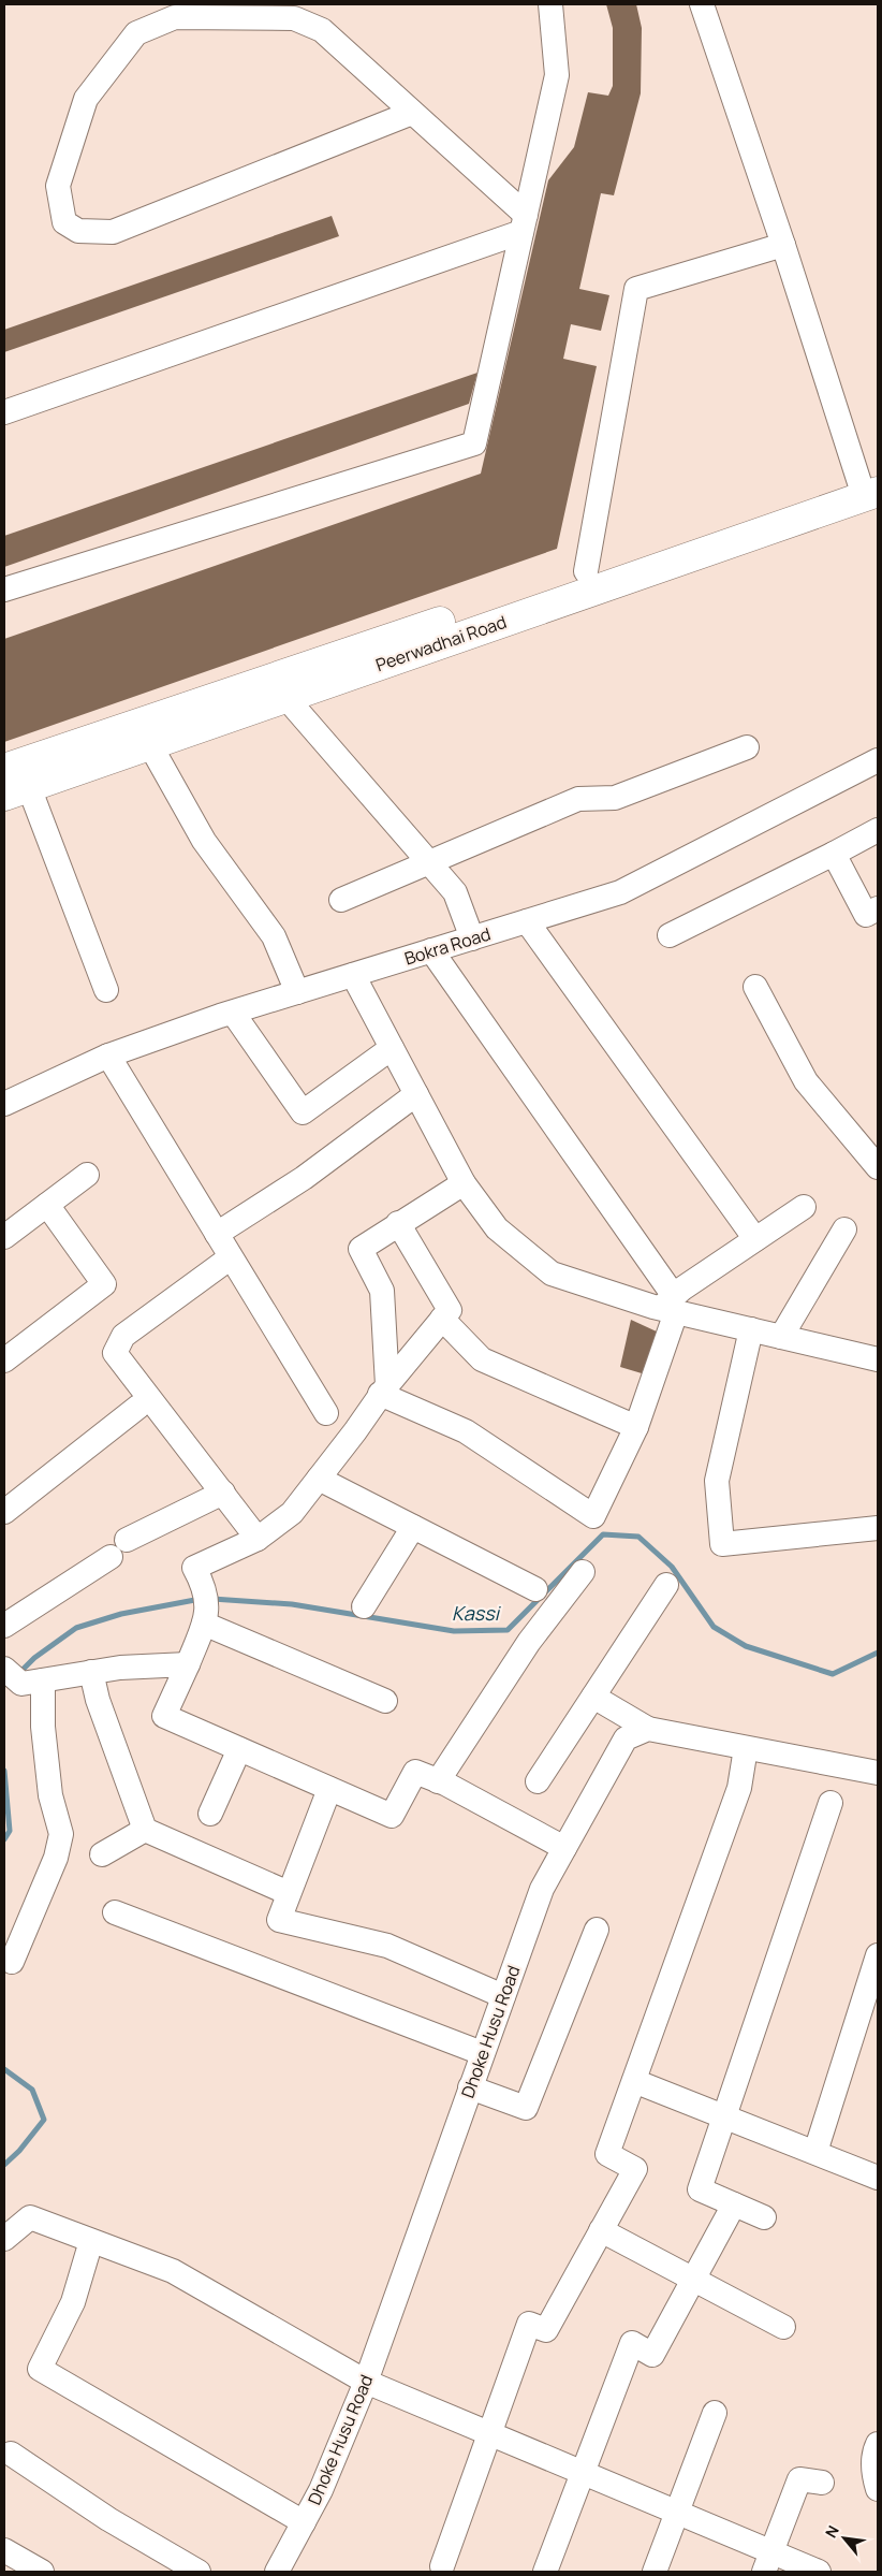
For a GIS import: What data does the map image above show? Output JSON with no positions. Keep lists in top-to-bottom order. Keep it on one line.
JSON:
{"streets":{"main road":["Peerwadhai Road"],"street":["Bokra Road","Dhoke Husu Road"]},"water":["Kassi"],"north":"top left"}
